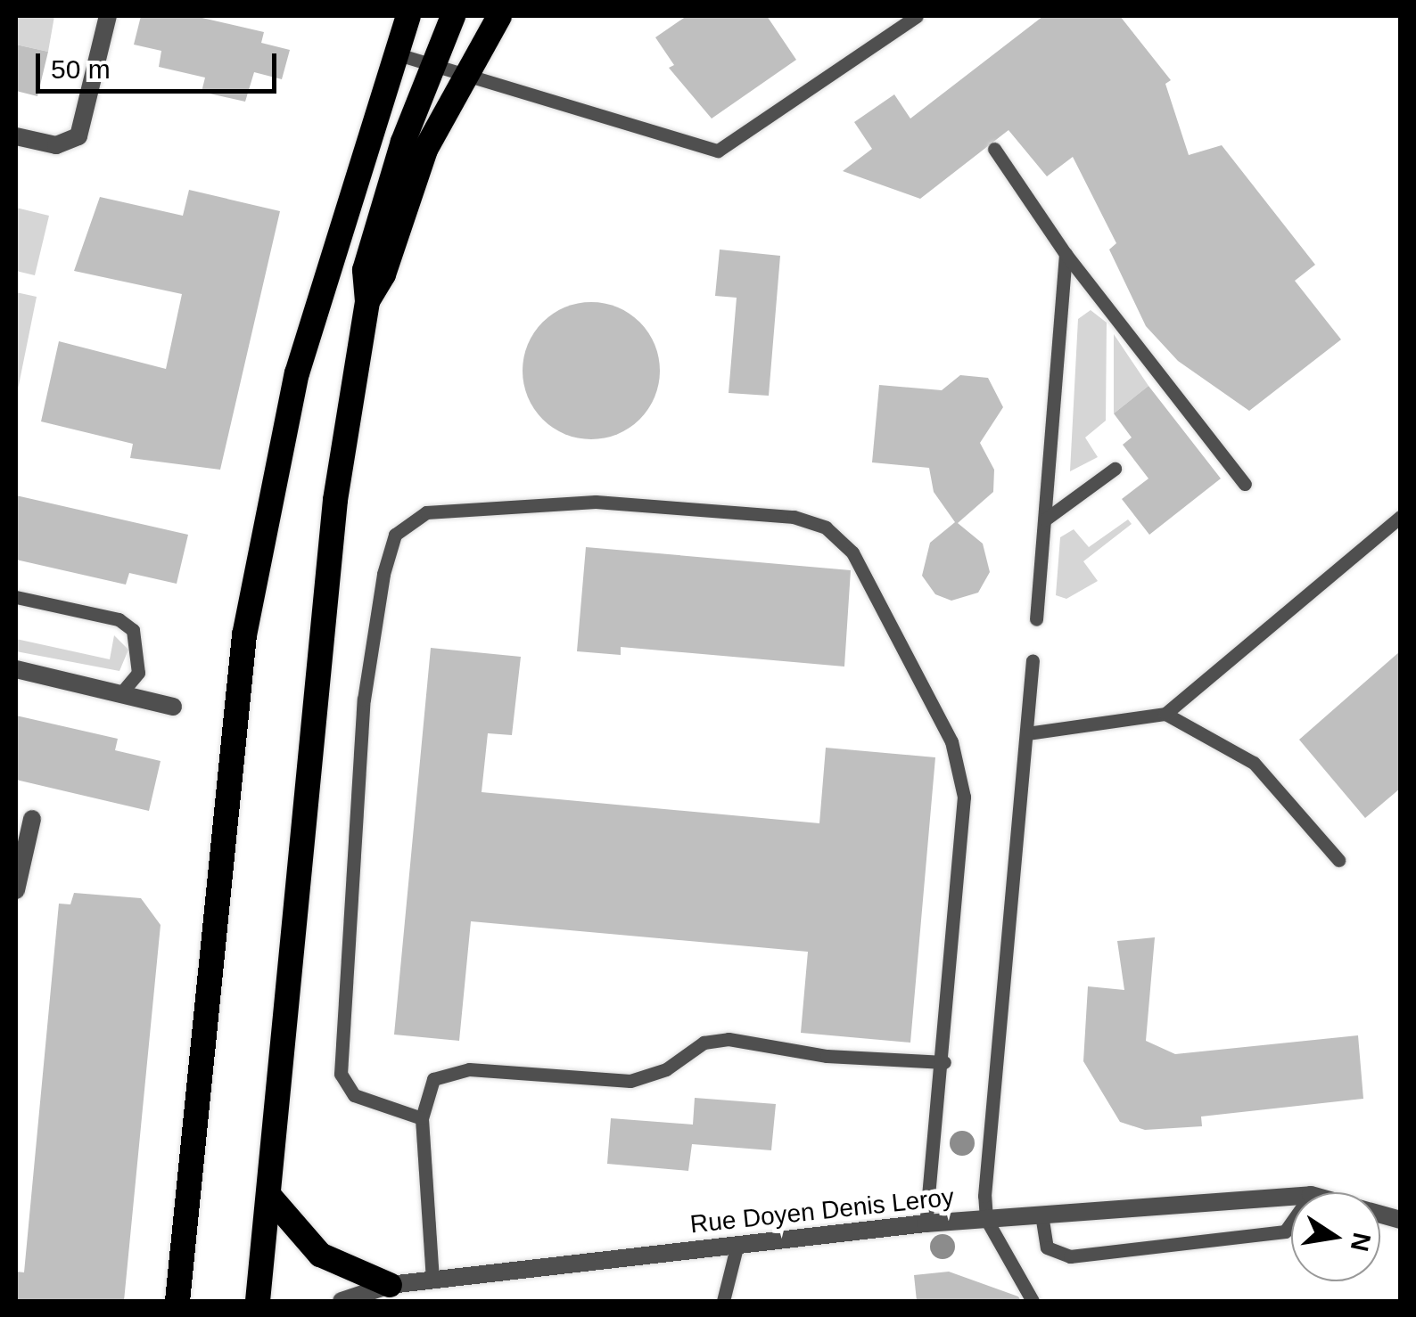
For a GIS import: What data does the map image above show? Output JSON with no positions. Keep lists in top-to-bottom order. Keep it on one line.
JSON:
{"streets":{"street":["Rue Doyen Denis Leroy"]},"scale_bar":"50 m","north":"right"}
